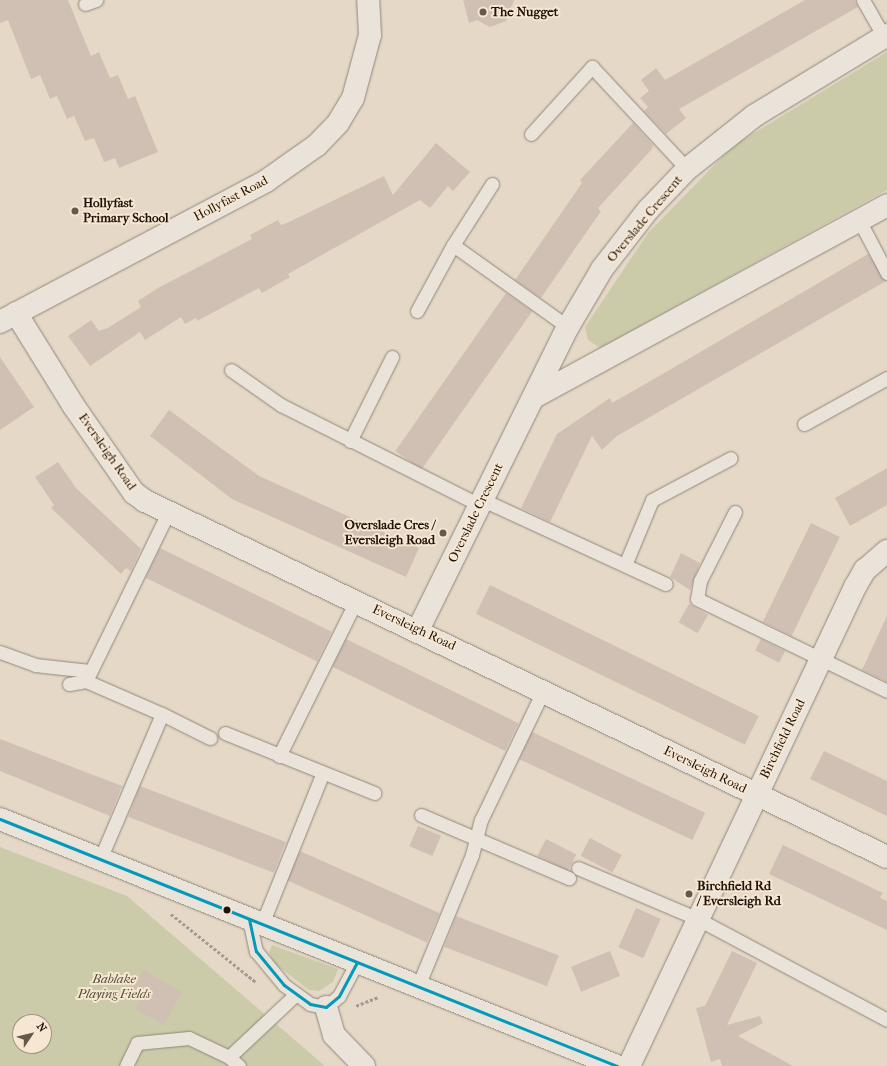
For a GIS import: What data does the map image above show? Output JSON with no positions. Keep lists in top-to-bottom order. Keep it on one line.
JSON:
{"streets":{"street":["Hollyfast Road","Overslade Crescent","Eversleigh Road","Birchfield Road"]},"crossings":[["Hollyfast Road","Eversleigh Road"],["Overslade Crescent","Eversleigh Road"],["Eversleigh Road","Birchfield Road"]],"parks":["Bablake Playing Fields"],"places":["The Nugget","Hollyfast Primary School","Overslade Cres / Eversleigh Road","Birchfield Rd / Eversleigh Rd"],"north":"top right"}
